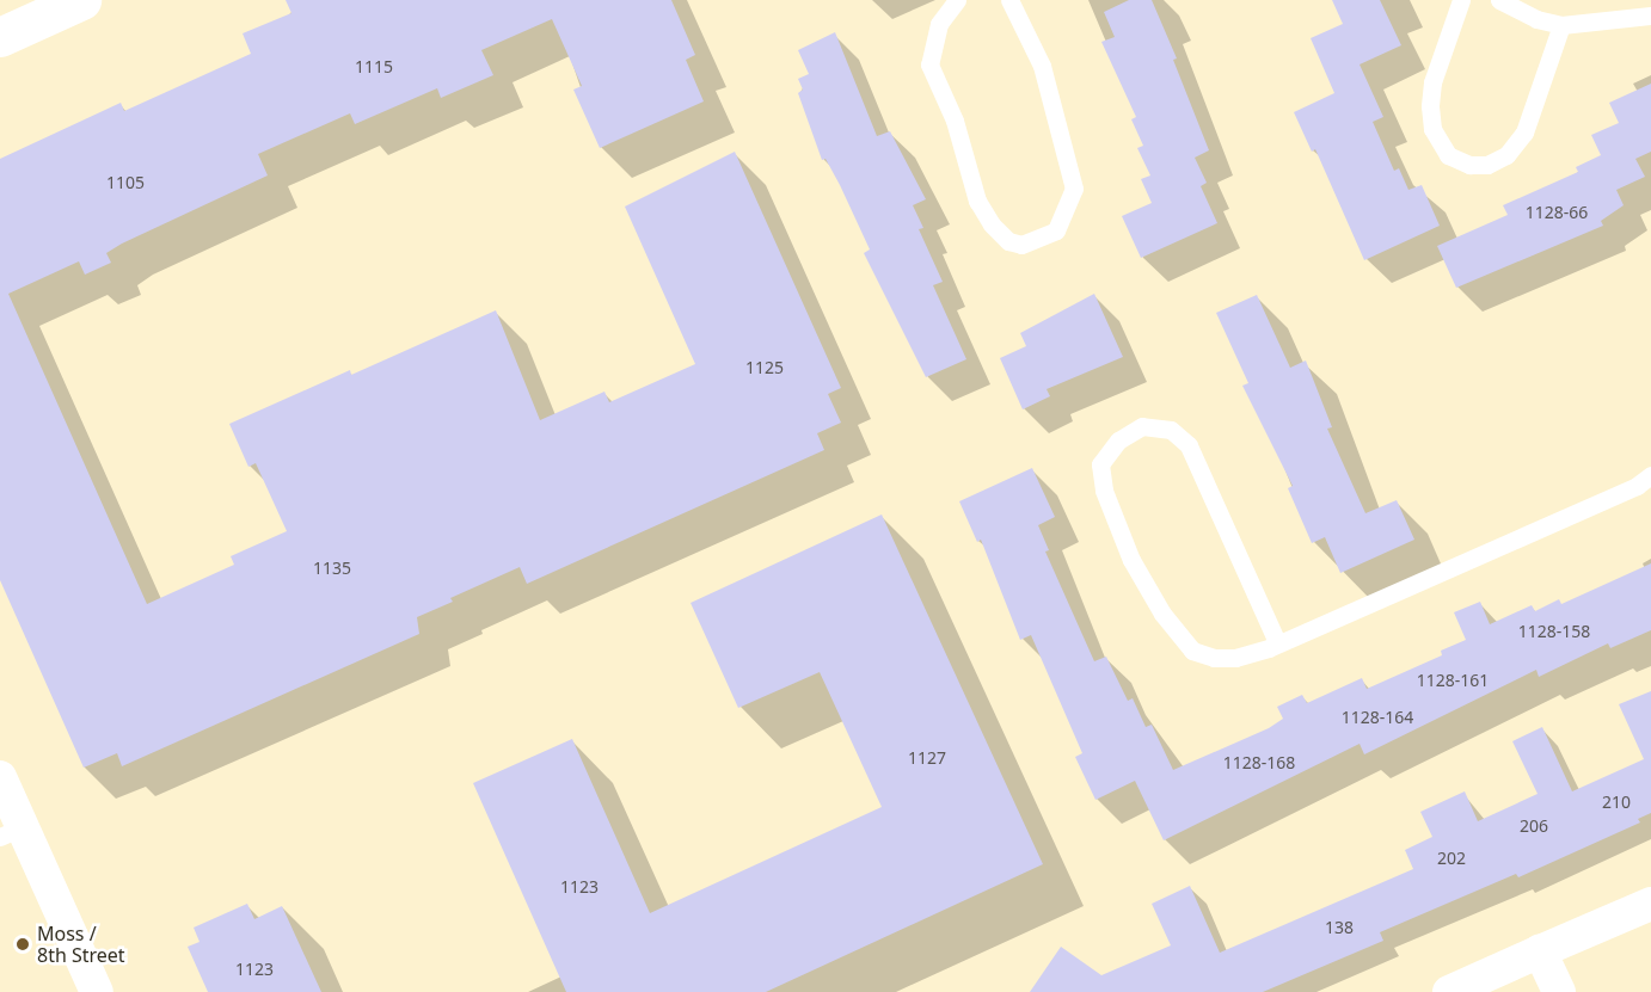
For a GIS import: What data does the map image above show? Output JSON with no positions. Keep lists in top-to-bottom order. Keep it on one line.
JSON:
{"places":["Moss / 8th Street"],"house_numbers":["1115","1105","1128-66","1125","1135","1128-158","1128-161","1128-164","1127","1128-168","210","206","202","1123","138","1123"]}
